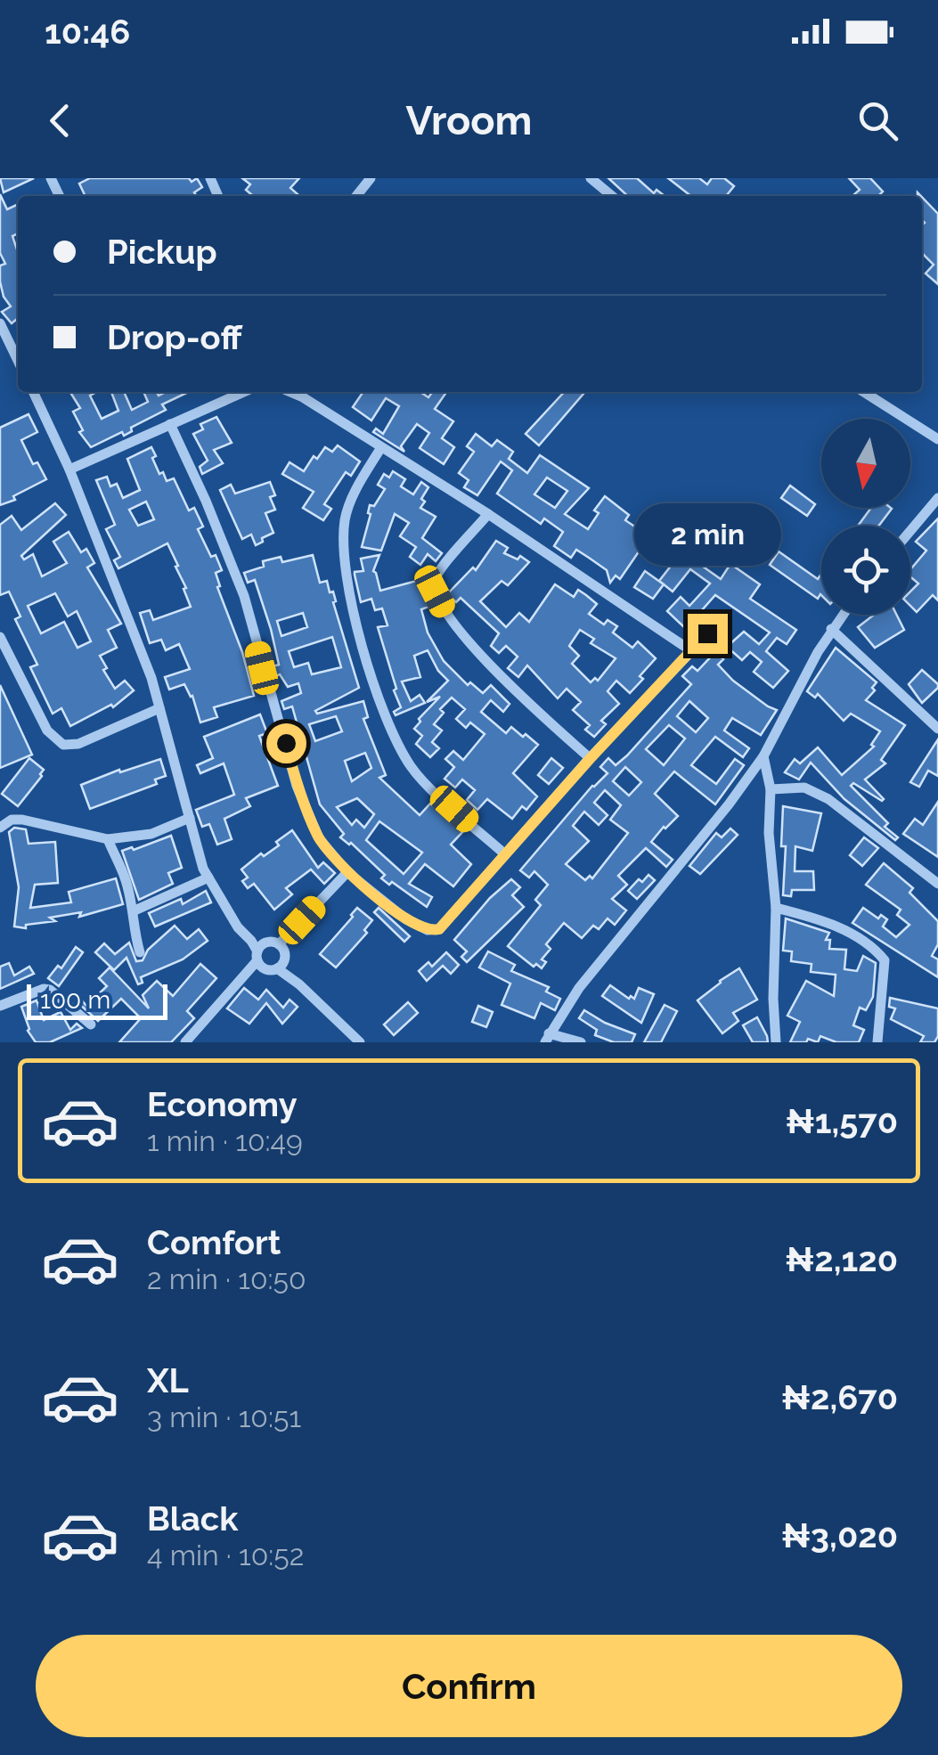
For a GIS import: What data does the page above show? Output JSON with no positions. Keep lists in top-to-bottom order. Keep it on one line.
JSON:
{"scale_bar":"100 m","north":"bottom","page":{"status":"10:46","header":"Vroom","banner":["Pickup","Drop-off"],"bubble":"2 min","scale":"100 m","list":[{"name":"Economy","note":"1 min · 10:49","value":"₦1,570"},{"name":"Comfort","note":"2 min · 10:50","value":"₦2,120"},{"name":"XL","note":"3 min · 10:51","value":"₦2,670"},{"name":"Black","note":"4 min · 10:52","value":"₦3,020"}],"buttons":"Confirm"}}
